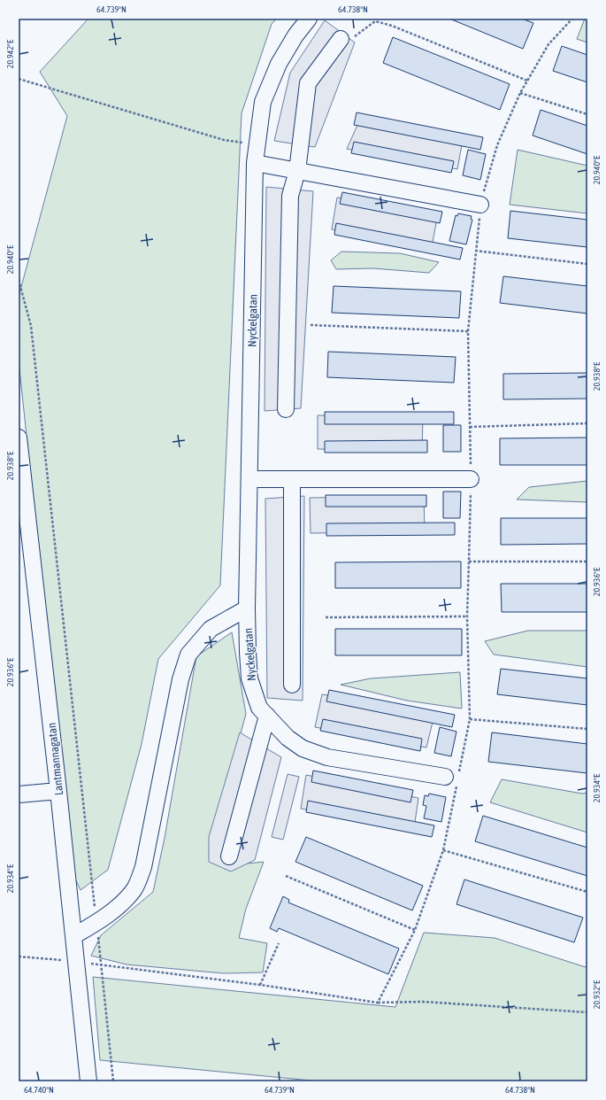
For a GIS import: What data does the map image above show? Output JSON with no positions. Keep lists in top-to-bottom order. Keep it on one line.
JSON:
{"streets":{"street":["Nyckelgatan","Lantmannagatan"]},"coordinates":["64.739°N","64.738°N","20.942°E","20.940°E","20.938°E","20.936°E","20.934°E","20.932°E","64.740°N"]}
